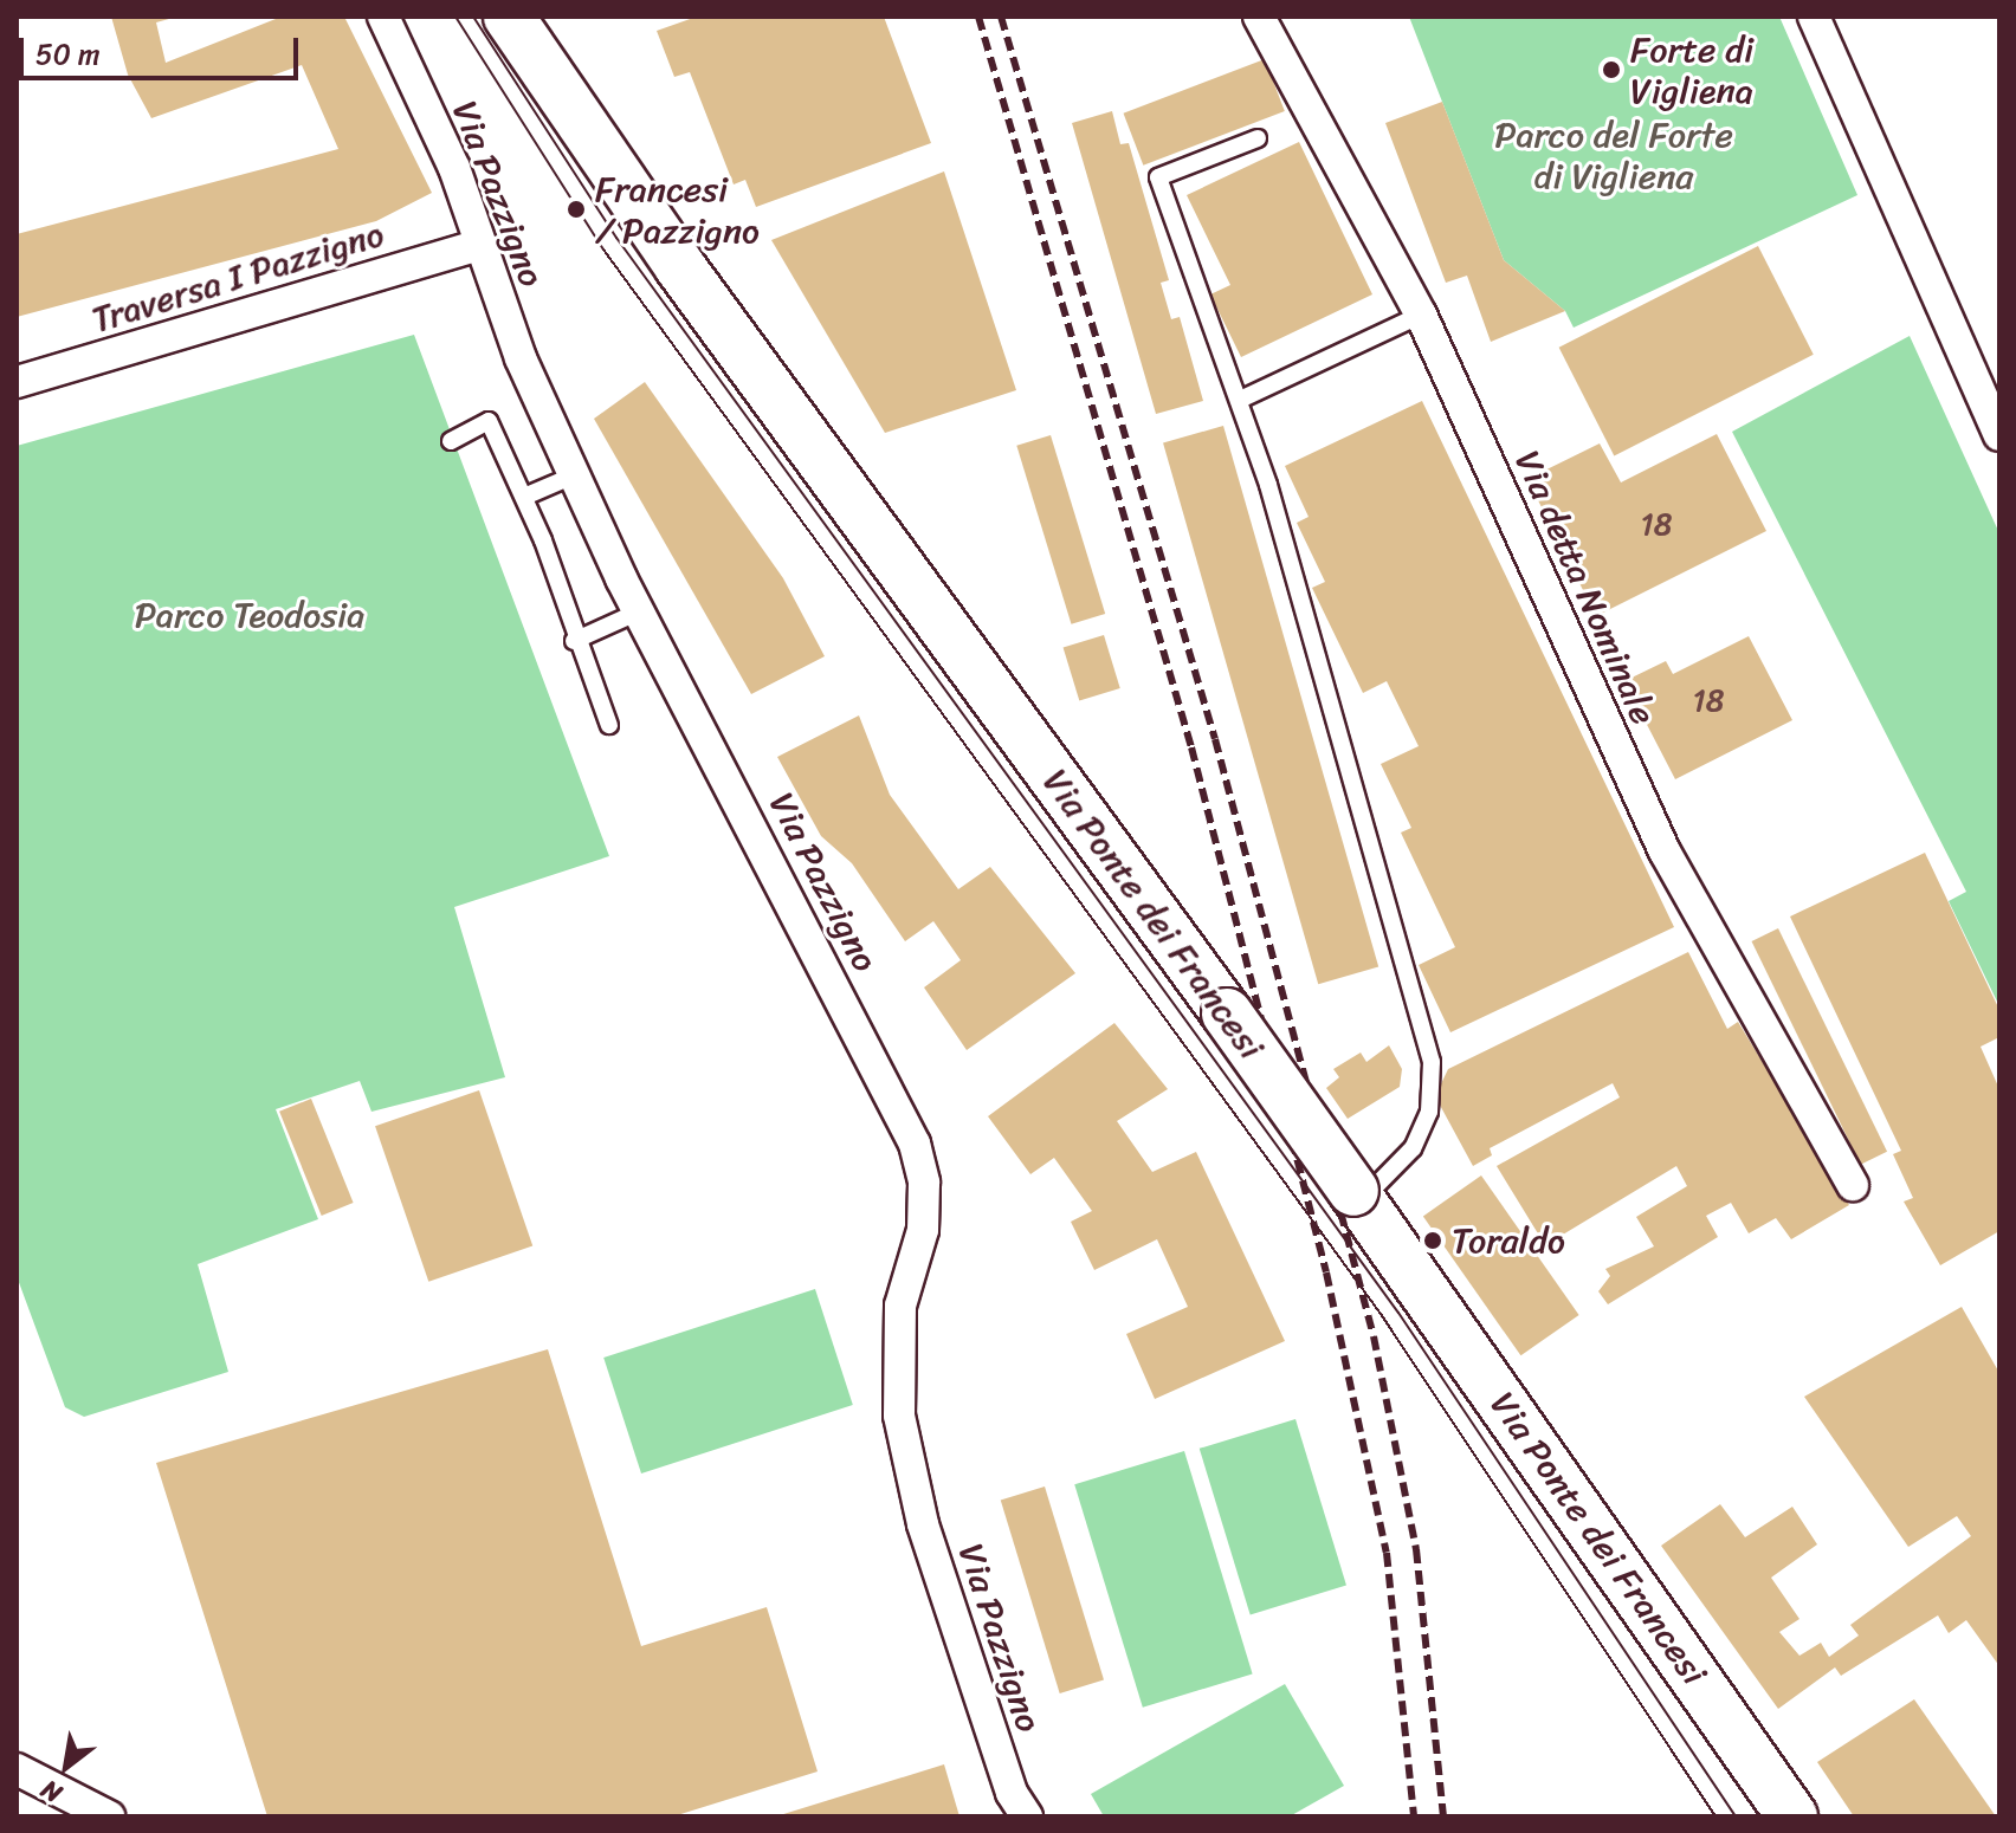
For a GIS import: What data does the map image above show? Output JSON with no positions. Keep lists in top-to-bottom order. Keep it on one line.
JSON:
{"streets":{"main road":["Via Ponte dei Francesi"],"street":["Via Pazzigno","Traversa I Pazzigno","Via detta Nominale"]},"crossings":[["Via Pazzigno","Traversa I Pazzigno"]],"parks":["Parco del Forte di Vigliena","Parco Teodosia"],"places":["Forte di Vigliena","Francesi / Pazzigno","Toraldo"],"house_numbers":["18","18"],"scale_bar":"50 m","north":"bottom left"}
